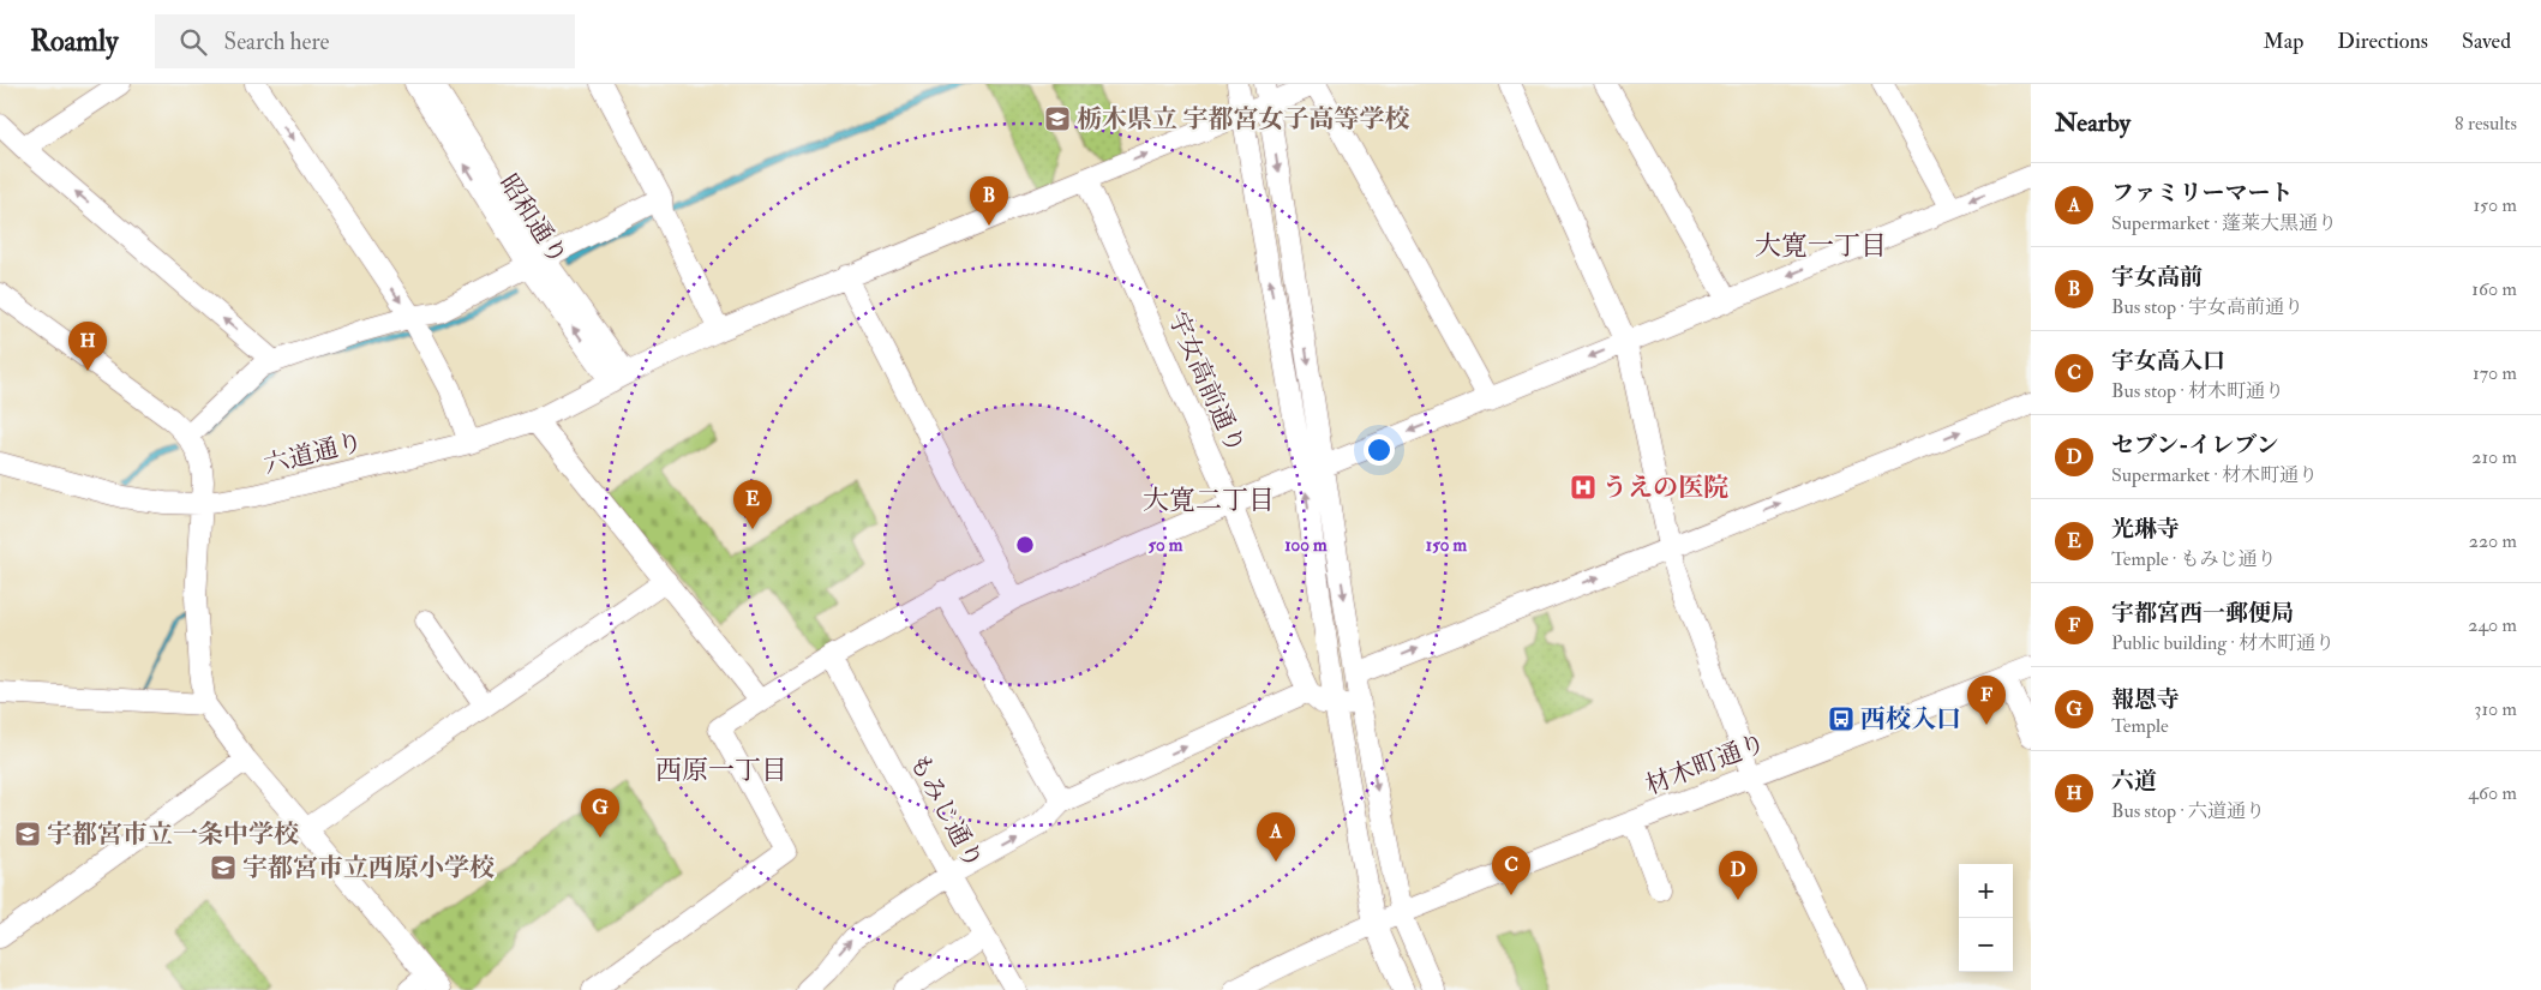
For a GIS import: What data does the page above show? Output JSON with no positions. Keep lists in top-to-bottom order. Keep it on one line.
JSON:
{"streets":{"street":["昭和通り","宇女高前通り","六道通り","材木町通り","もみじ通り"]},"crossings":[["昭和通り","六道通り"],["宇女高前通り","六道通り"]],"districts":["大寛一丁目","大寛二丁目","西原一丁目"],"places":{"school or university":["栃木県立 宇都宮女子高等学校","宇都宮市立一条中学校","宇都宮市立西原小学校"],"hospital":["うえの医院"],"bus stop":["西校入口"]},"page":{"header":"Roamly","search":"Search here","nav":["Map","Directions","Saved"],"heading":["Nearby","8 results"],"list":[{"mark":"A","name":"ファミリーマート","note":"Supermarket · 蓬莱大黒通り","value":"150 m"},{"mark":"B","name":"宇女高前","note":"Bus stop · 宇女高前通り","value":"160 m"},{"mark":"C","name":"宇女高入口","note":"Bus stop · 材木町通り","value":"170 m"},{"mark":"D","name":"セブン-イレブン","note":"Supermarket · 材木町通り","value":"210 m"},{"mark":"E","name":"光琳寺","note":"Temple · もみじ通り","value":"220 m"},{"mark":"F","name":"宇都宮西一郵便局","note":"Public building · 材木町通り","value":"240 m"},{"mark":"G","name":"報恩寺","note":"Temple","value":"310 m"},{"mark":"H","name":"六道","note":"Bus stop · 六道通り","value":"460 m"}],"pins":["B","H","E","F","G","A","C","D"],"map_buttons":["+","−"]},"rings":["50 m","100 m","150 m"]}
